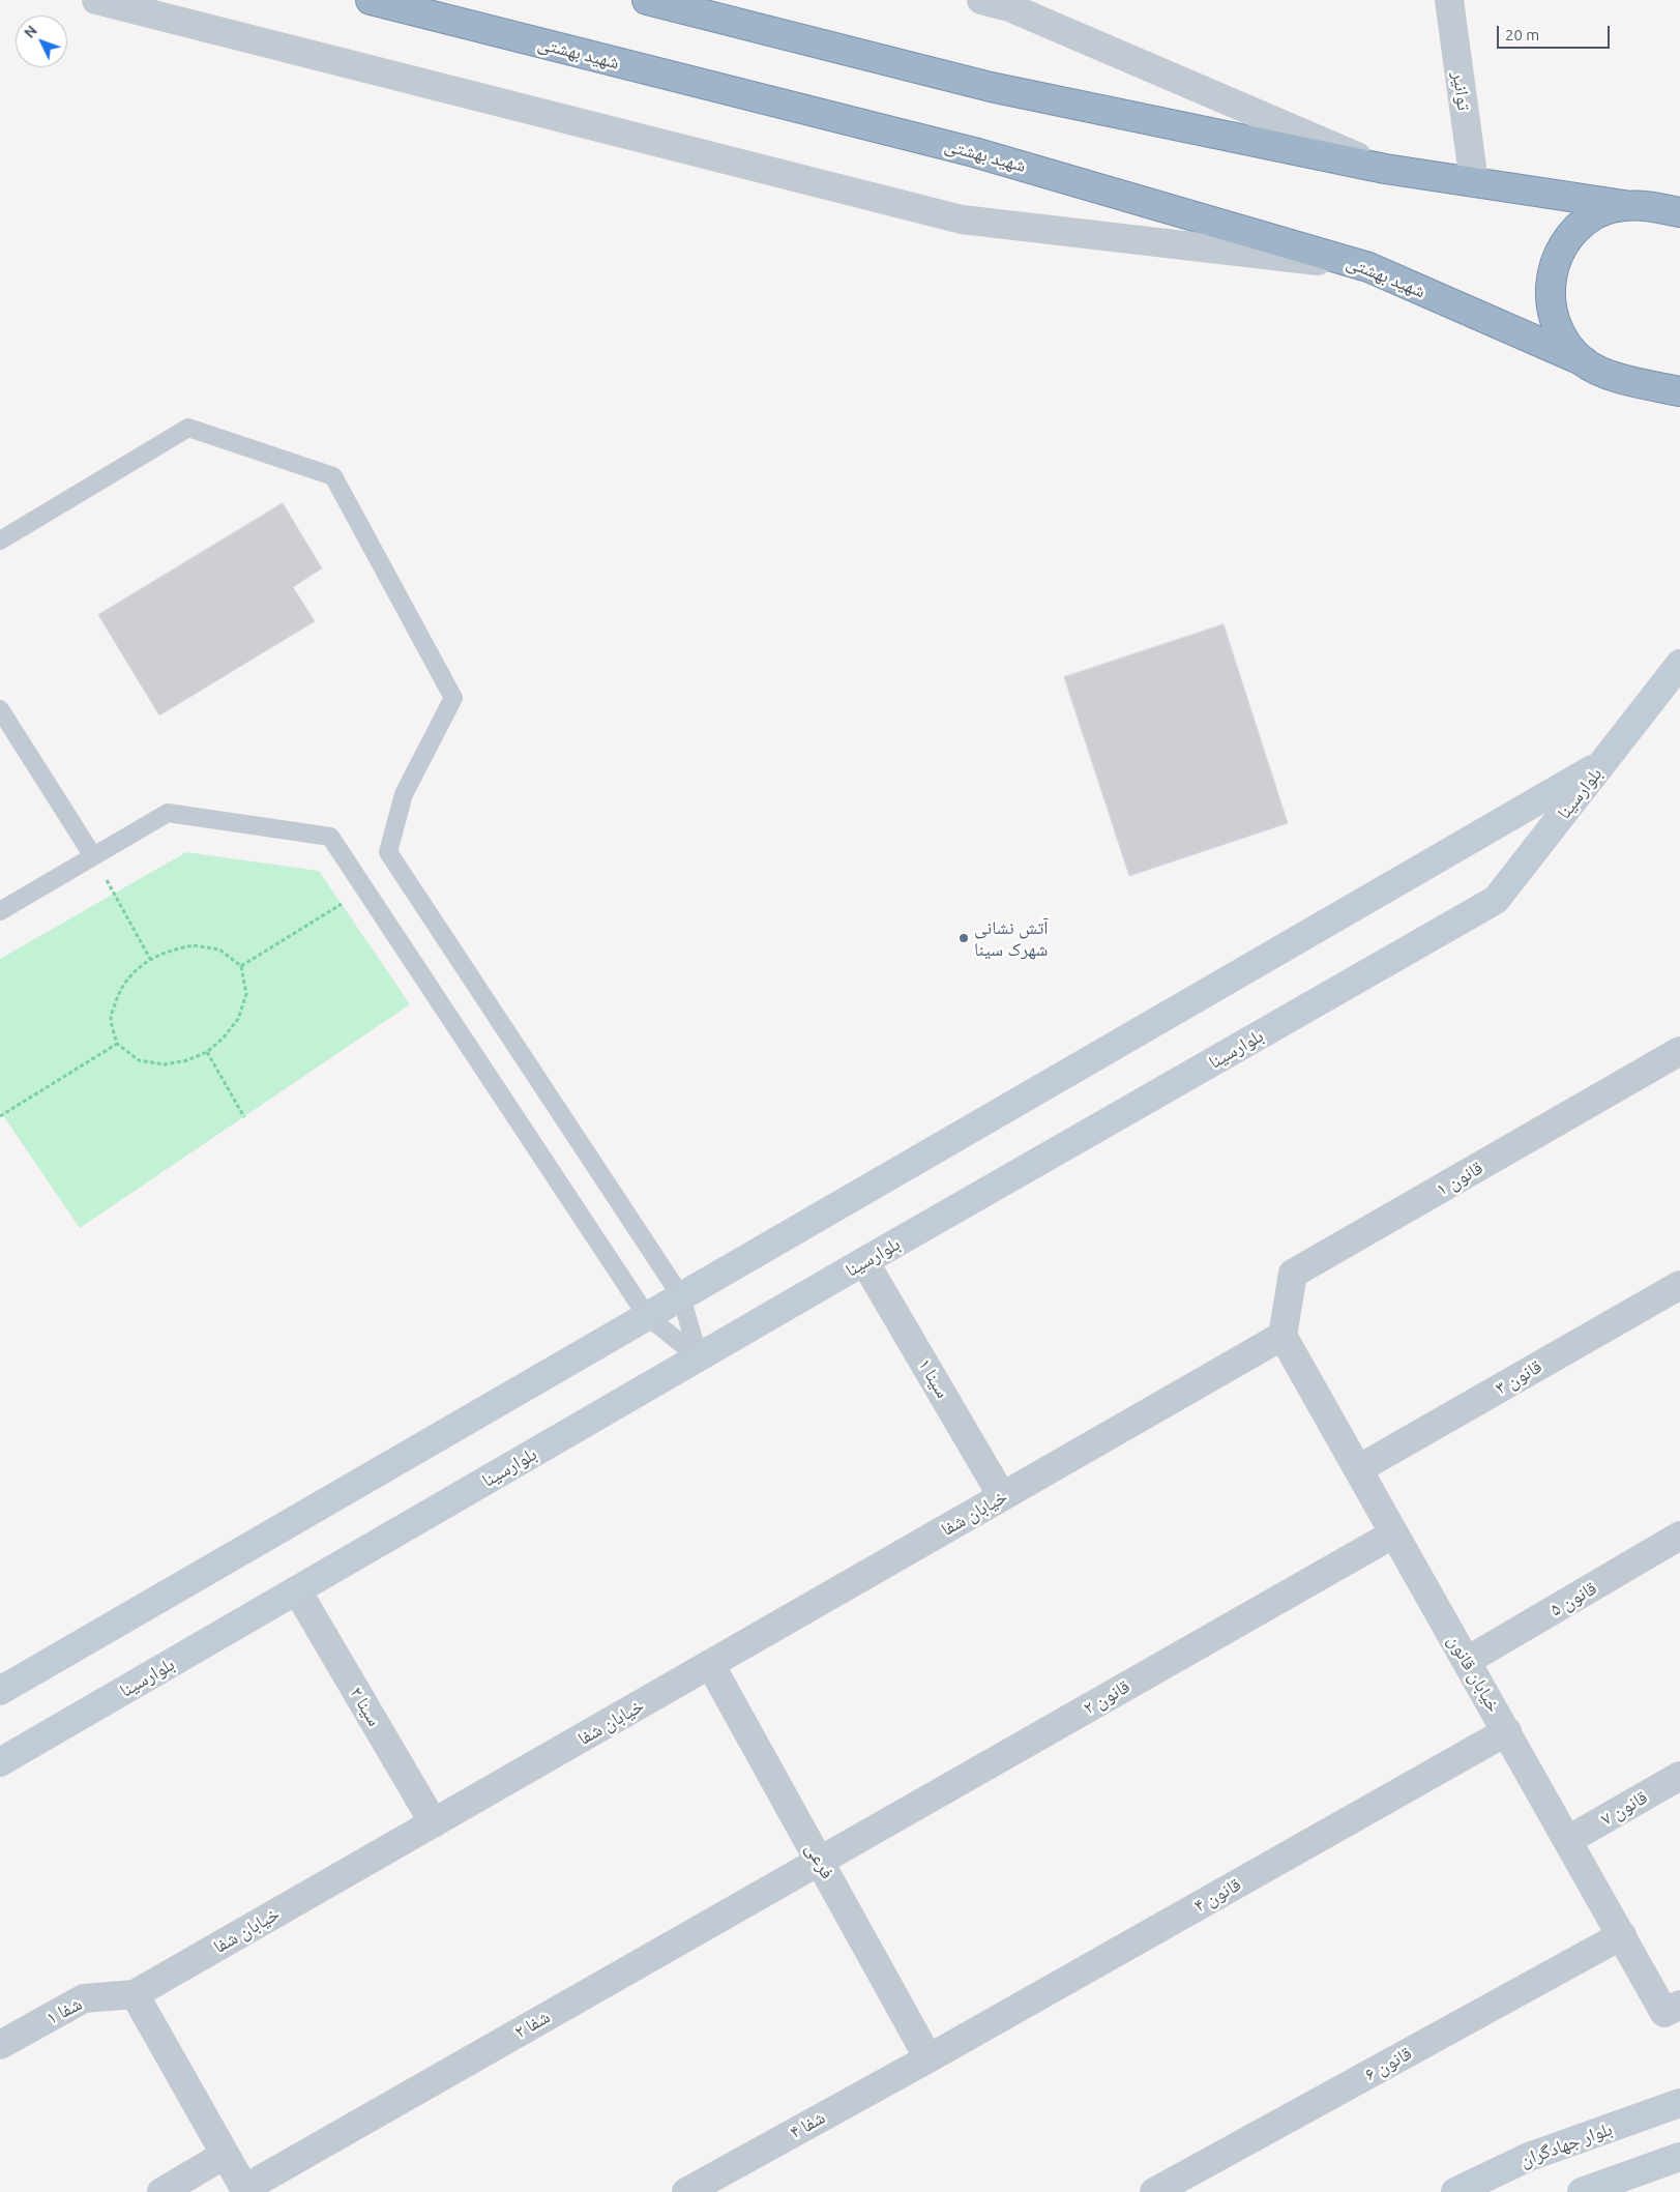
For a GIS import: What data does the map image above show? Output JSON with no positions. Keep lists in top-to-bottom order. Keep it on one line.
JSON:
{"streets":{"highway":["شهید بهشتی"],"main road":["بلوارسینا","بلوار جهادگران"],"street":["توانیر","قانون ۱","قانون ۳","سینا ۱","خیابان شفا","قانون ۵","خیابان قانون","قانون ۲","سینا ۲","قانون ۷","فرعی","قانون ۴","شفا ۱","شفا ۲","قانون ۶","شفا ۴"]},"crossings":[["بلوارسینا","سینا ۱"],["بلوارسینا","سینا ۲"],["قانون ۱","خیابان شفا"],["قانون ۱","خیابان قانون"],["قانون ۳","خیابان قانون"],["سینا ۱","خیابان شفا"],["خیابان شفا","خیابان قانون"],["خیابان شفا","سینا ۲"],["خیابان شفا","فرعی"],["خیابان شفا","شفا ۱"],["قانون ۵","خیابان قانون"],["خیابان قانون","قانون ۲"],["خیابان قانون","قانون ۷"],["خیابان قانون","قانون ۴"],["خیابان قانون","قانون ۶"],["قانون ۲","فرعی"],["قانون ۲","شفا ۲"],["فرعی","قانون ۴"],["فرعی","شفا ۲"],["فرعی","شفا ۴"],["قانون ۴","شفا ۴"]],"places":["آتش نشانی شهرک سینا"],"scale_bar":"20 m","north":"top left"}
